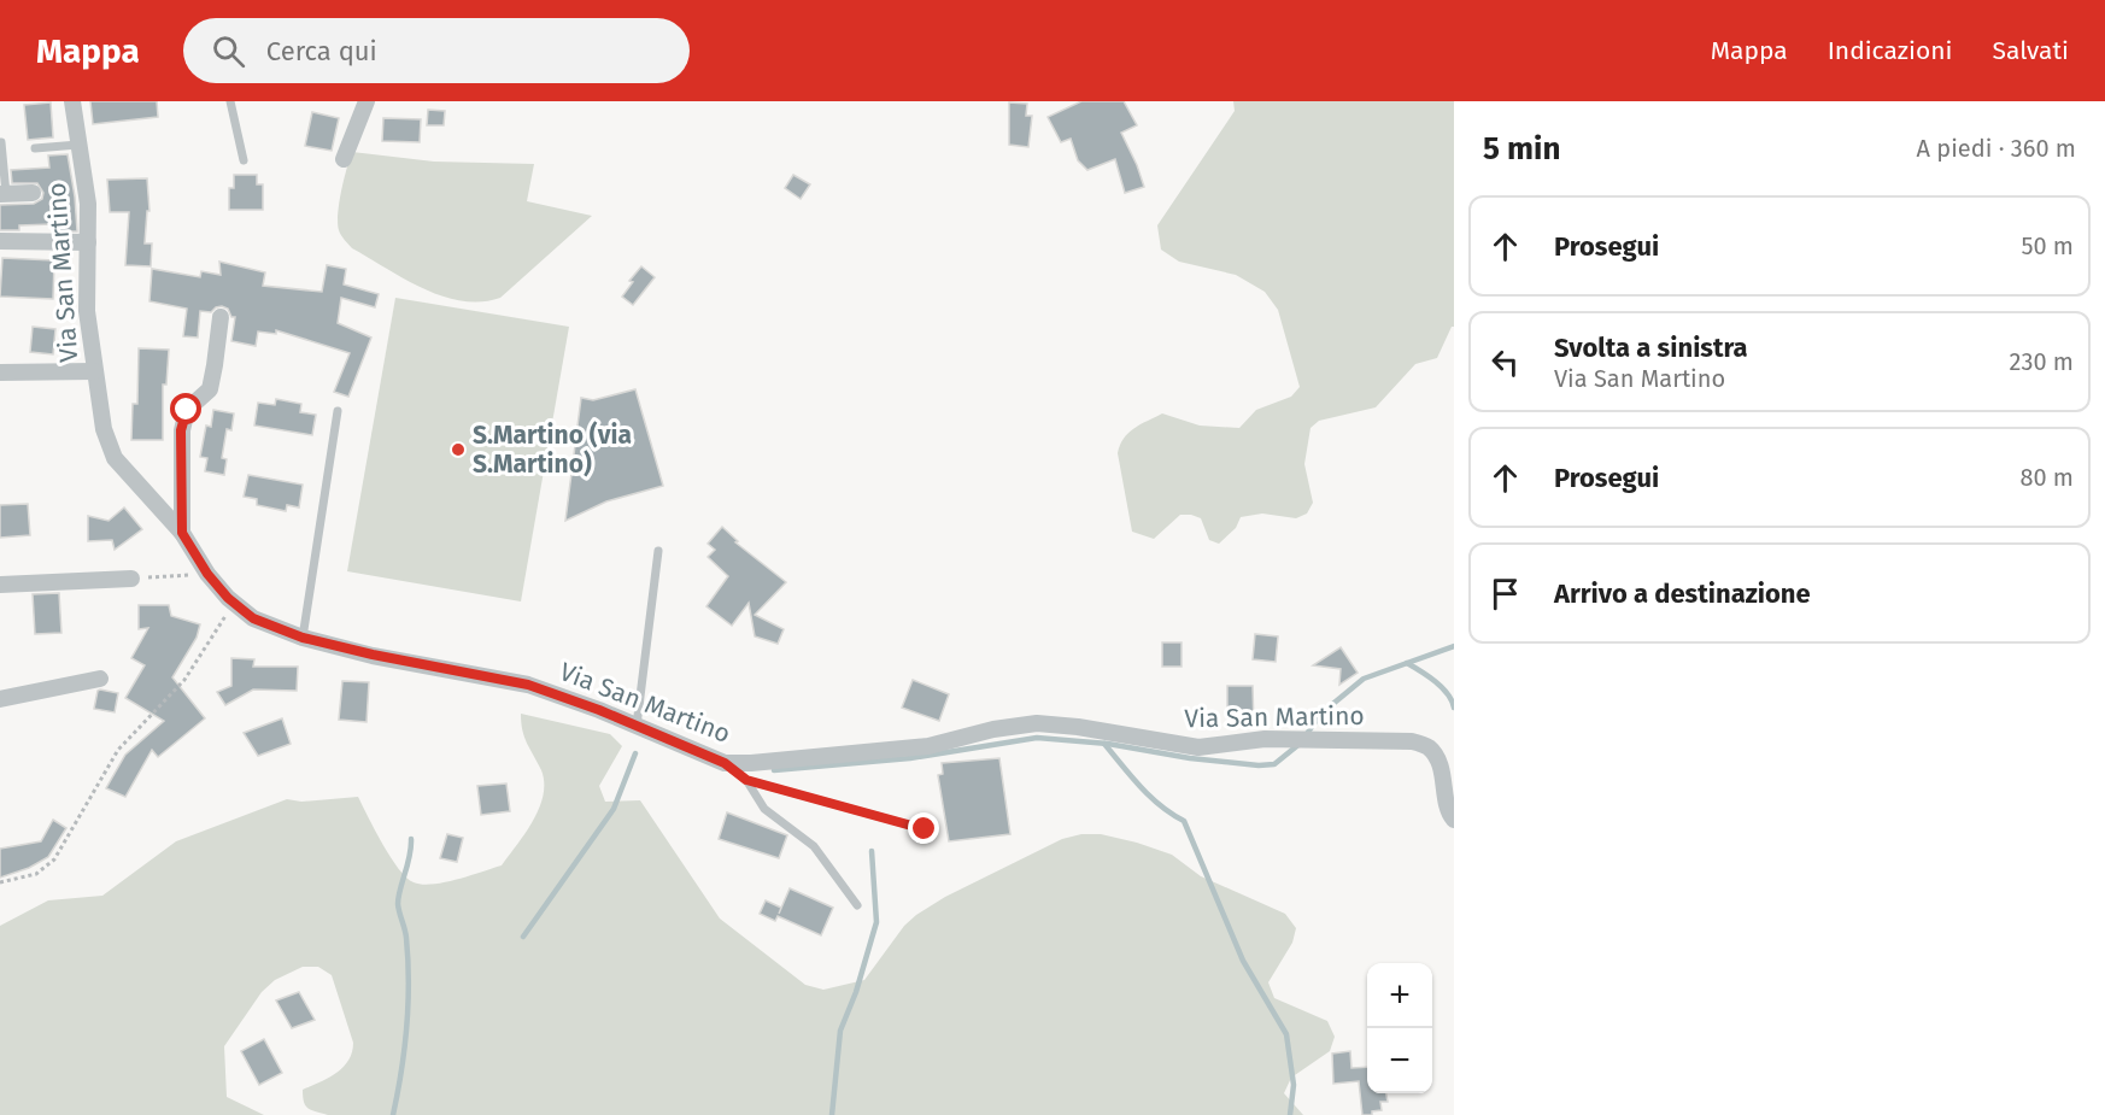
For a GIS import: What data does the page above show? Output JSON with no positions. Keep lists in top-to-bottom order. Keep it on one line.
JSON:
{"streets":{"street":["Via San Martino"]},"places":["S.Martino (via S.Martino)"],"page":{"header":"Mappa","search":"Cerca qui","nav":["Mappa","Indicazioni","Salvati"],"heading":["5 min","A piedi · 360 m"],"list":[["Prosegui","50 m"],["Svolta a sinistra","Via San Martino","230 m"],["Prosegui","80 m"],"Arrivo a destinazione"],"map_buttons":["+","−"]}}
